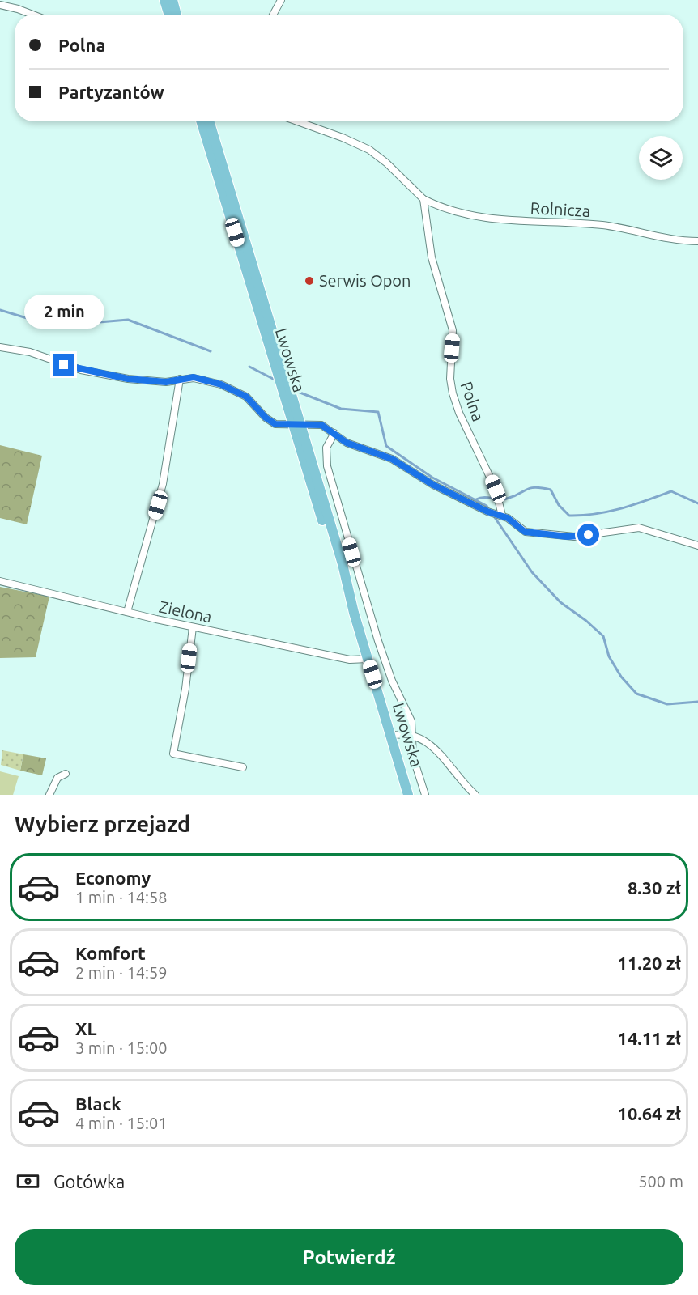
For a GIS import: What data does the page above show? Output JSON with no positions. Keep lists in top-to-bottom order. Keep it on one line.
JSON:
{"streets":{"main road":["Lwowska"],"street":["Rolnicza","Polna","Zielona"]},"crossings":[["Rolnicza","Polna"],["Lwowska","Zielona"]],"places":["Serwis Opon"],"page":{"banner":["Polna","Partyzantów"],"bubble":"2 min","heading":"Wybierz przejazd","list":[{"name":"Economy","note":"1 min · 14:58","value":"8.30 zł"},{"name":"Komfort","note":"2 min · 14:59","value":"11.20 zł"},{"name":"XL","note":"3 min · 15:00","value":"14.11 zł"},{"name":"Black","note":"4 min · 15:01","value":"10.64 zł"}],"pay":["Gotówka","500 m"],"buttons":"Potwierdź"}}
